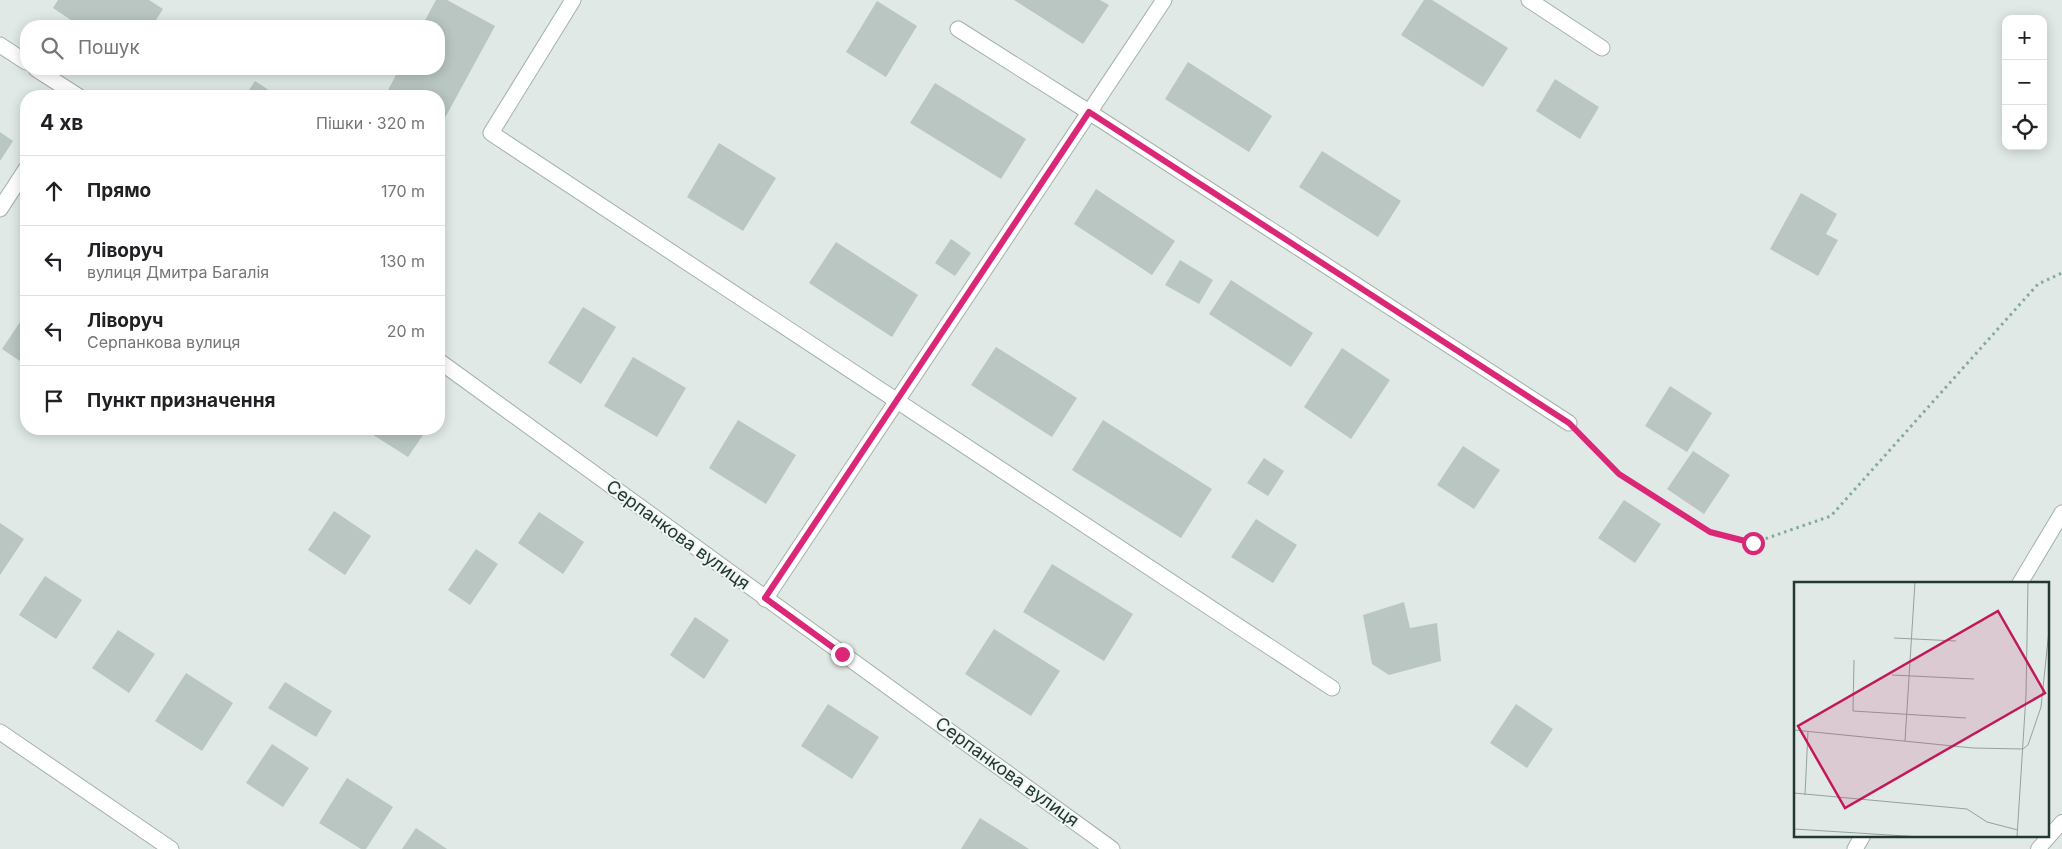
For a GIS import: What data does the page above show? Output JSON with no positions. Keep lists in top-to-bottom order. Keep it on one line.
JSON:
{"streets":{"street":["Серпанкова вулиця"]},"page":{"map_buttons":["+","−"],"search":"Пошук","heading":["4 хв","Пішки · 320 m"],"list":[["Прямо","170 m"],["Ліворуч","вулиця Дмитра Багалія","130 m"],["Ліворуч","Серпанкова вулиця","20 m"],"Пункт призначення"]}}
